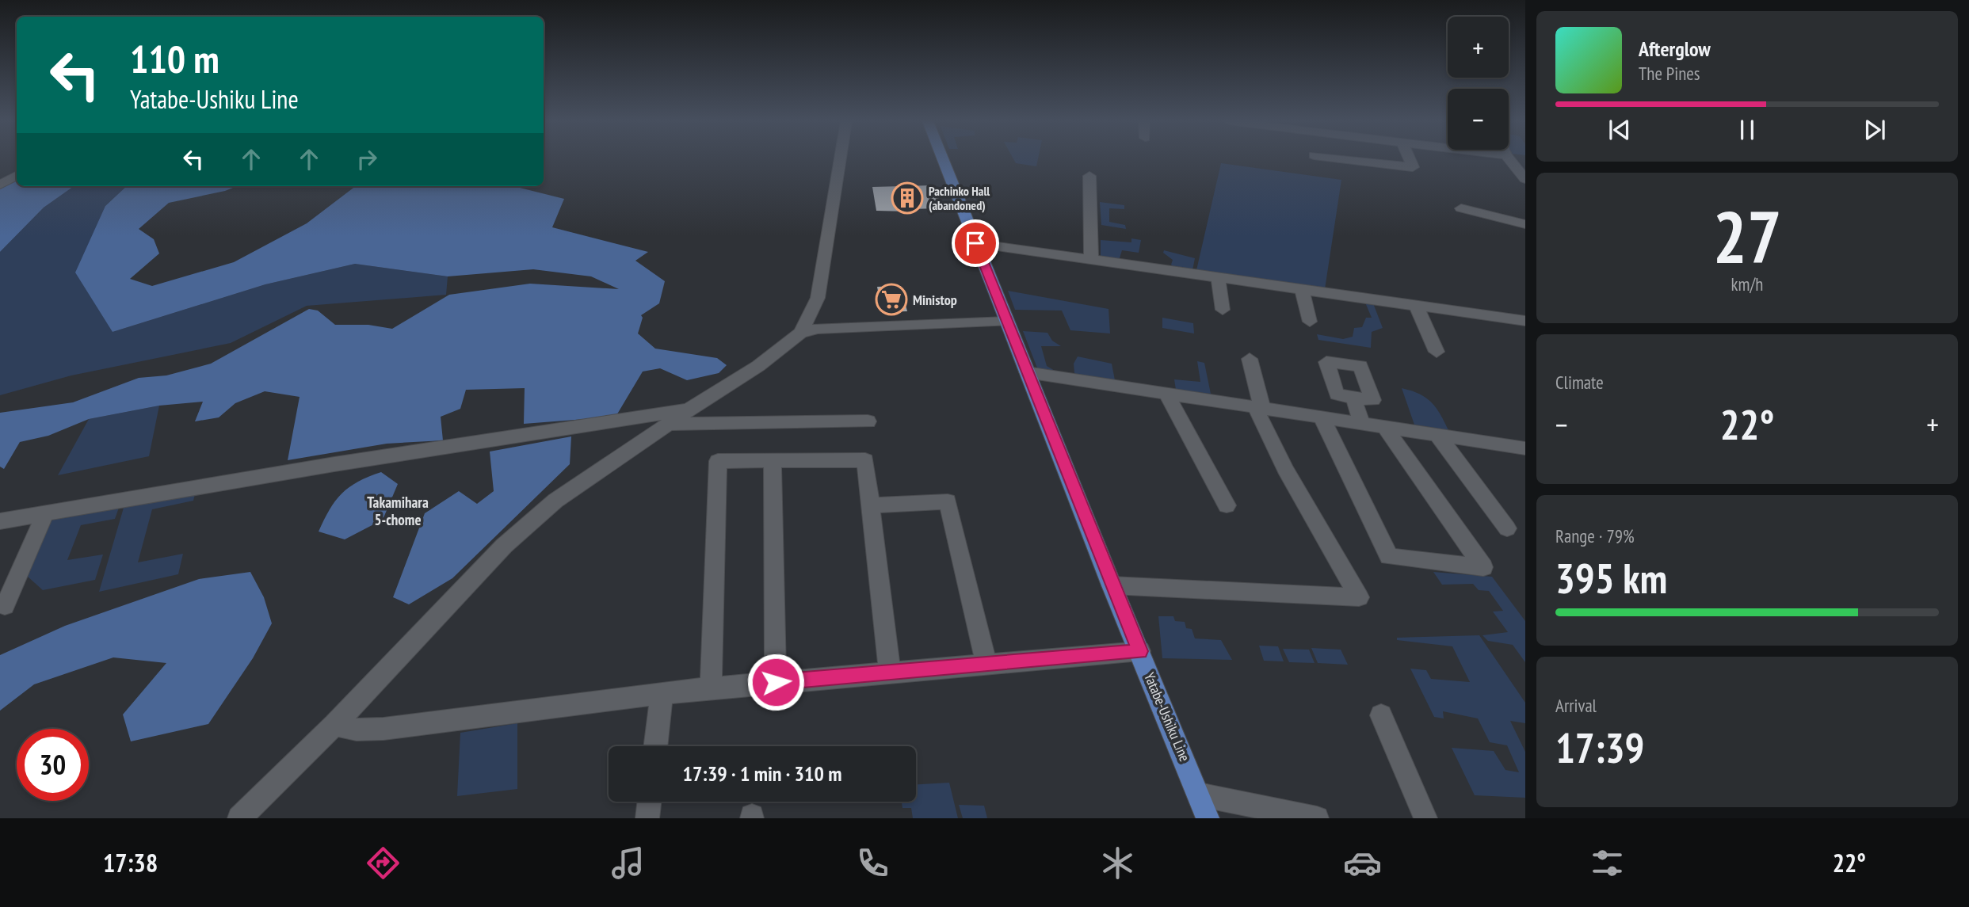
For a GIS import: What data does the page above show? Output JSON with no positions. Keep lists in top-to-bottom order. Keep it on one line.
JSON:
{"streets":{"main road":["Yatabe-Ushiku Line"]},"districts":["Takamihara 5-chome"],"places":{"building":["Pachinko Hall (abandoned)"],"supermarket":["Ministop"]},"page":{"map_buttons":["+","−"],"turn":["110 m","Yatabe-Ushiku Line"],"song":["Afterglow","The Pines"],"tile":[["27","km/h"],"Climate",["Range · 79%","395 km"],["Arrival","17:39"]],"heat":["−","22°","+"],"limit":"30","trip":"17:39 · 1 min · 310 m","tabs":["17:38","22°"]}}
